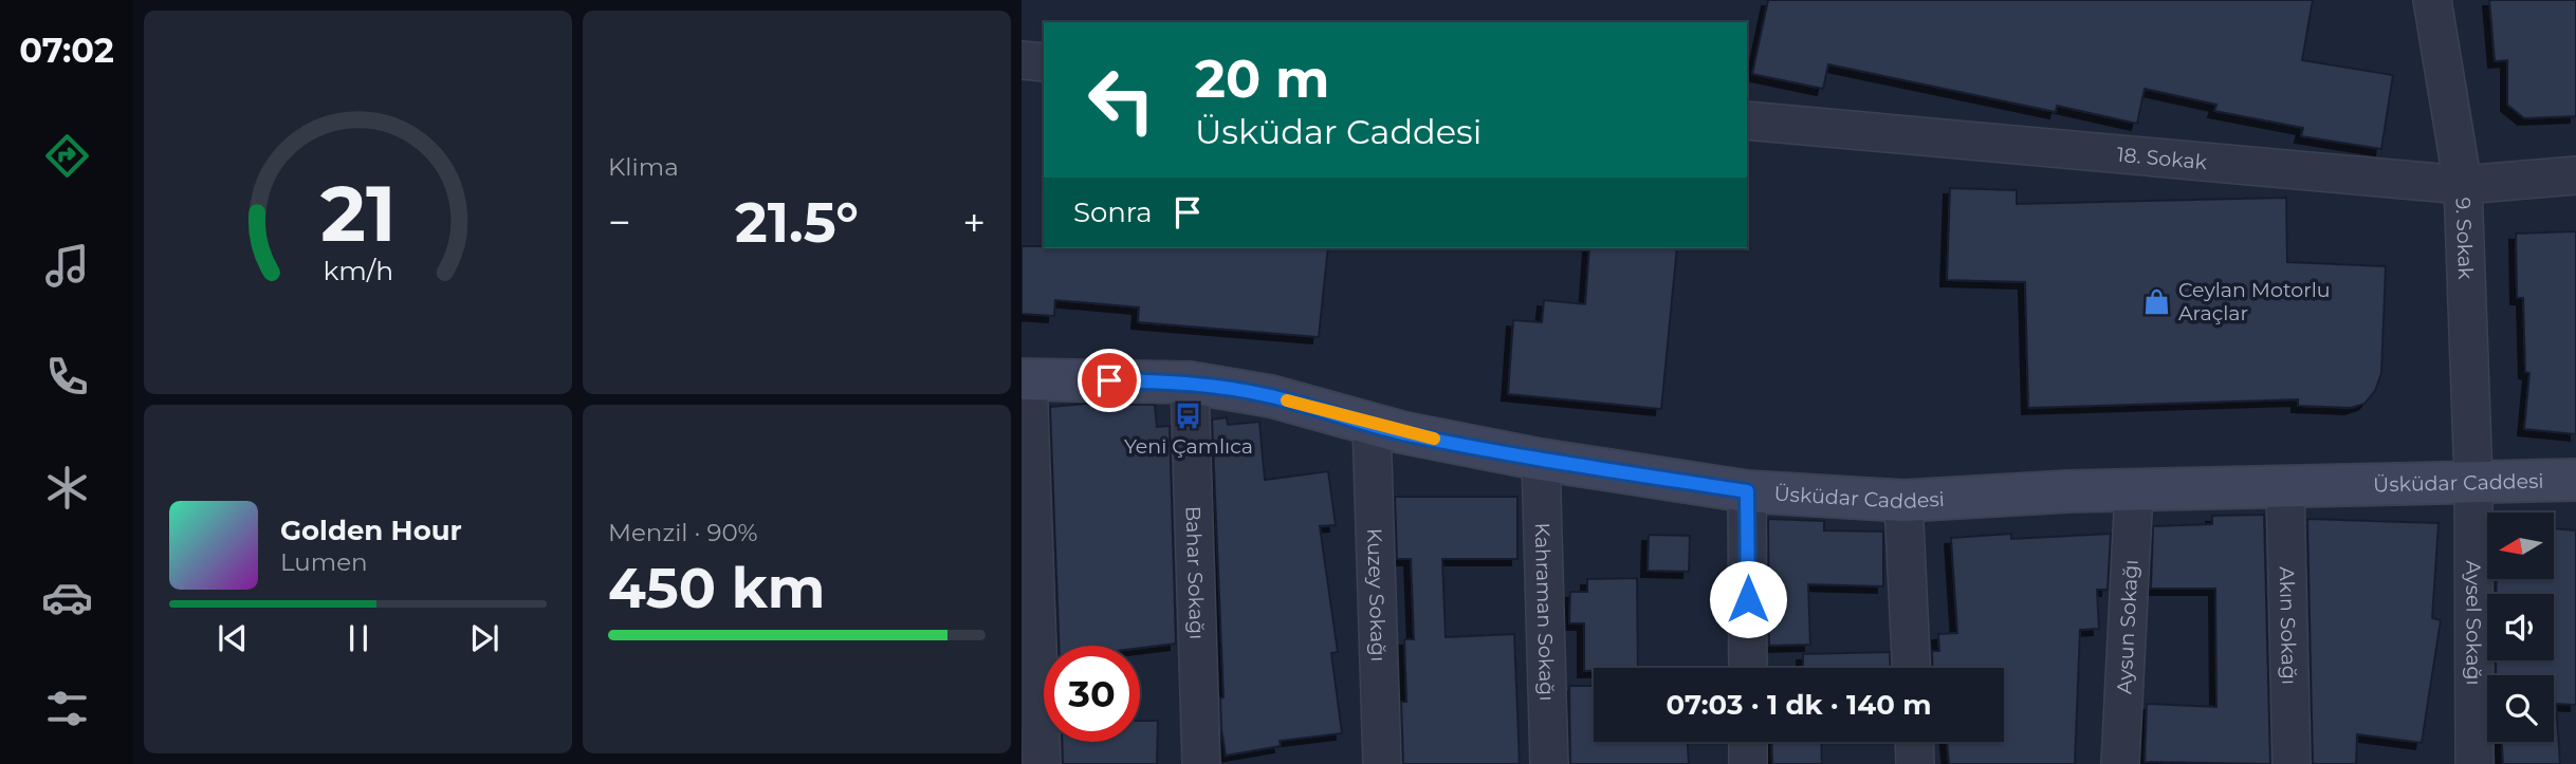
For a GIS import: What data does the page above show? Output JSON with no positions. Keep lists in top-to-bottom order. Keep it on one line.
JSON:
{"streets":{"main road":["Üsküdar Caddesi"],"street":["18. Sokak","9. Sokak","Bahar Sokağı","Kuzey Sokağı","Kahraman Sokağı","Aysel Sokağı","Akın Sokağı","Aysun Sokağı"]},"crossings":[["18. Sokak","9. Sokak"],["9. Sokak","Üsküdar Caddesi"],["9. Sokak","Aysel Sokağı"],["Üsküdar Caddesi","Bahar Sokağı"],["Üsküdar Caddesi","Kuzey Sokağı"],["Üsküdar Caddesi","Kahraman Sokağı"],["Üsküdar Caddesi","Aysel Sokağı"],["Üsküdar Caddesi","Akın Sokağı"],["Üsküdar Caddesi","Aysun Sokağı"]],"places":{"shop":["Ceylan Motorlu Araçlar"],"bus stop":["Yeni Çamlıca"]},"north":"left","page":{"tabs":"07:02","tile":["Klima",["Menzil · 90%","450 km"]],"turn":["20 m","Üsküdar Caddesi"],"then":"Sonra","heat":["−","21.5°","+"],"song":["Golden Hour","Lumen"],"limit":"30","trip":"07:03 · 1 dk · 140 m","gauge":["21","km/h"]}}
